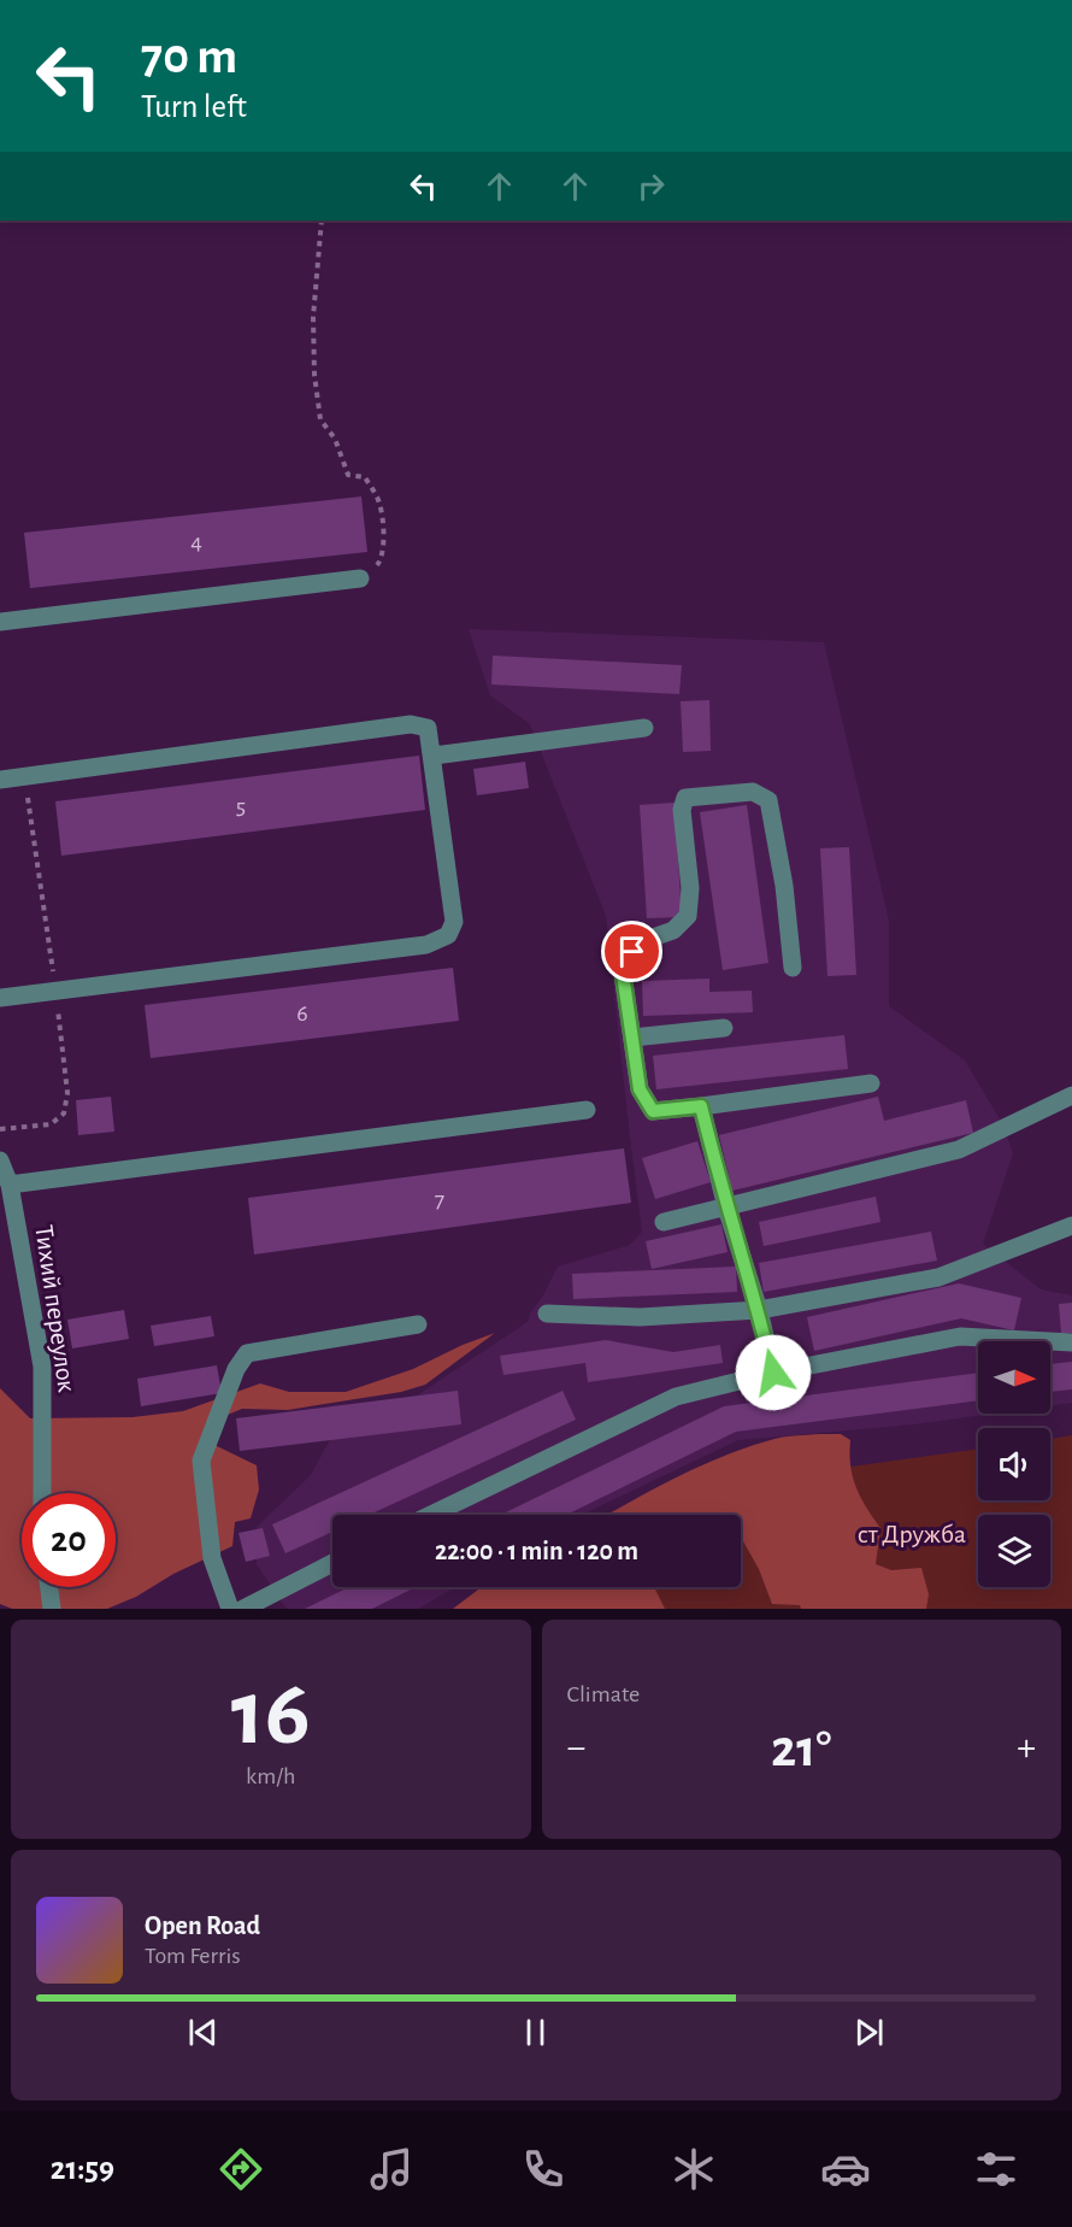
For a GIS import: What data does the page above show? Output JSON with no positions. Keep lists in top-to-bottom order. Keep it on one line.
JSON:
{"streets":{"street":["Тихий переулок"]},"parks":["ст Дружба"],"house_numbers":["4","5","6","7"],"north":"right","page":{"turn":["70 m","Turn left"],"limit":"20","trip":"22:00 · 1 min · 120 m","tile":[["16","km/h"],"Climate"],"heat":["−","21°","+"],"song":["Open Road","Tom Ferris"],"tabs":"21:59"}}
